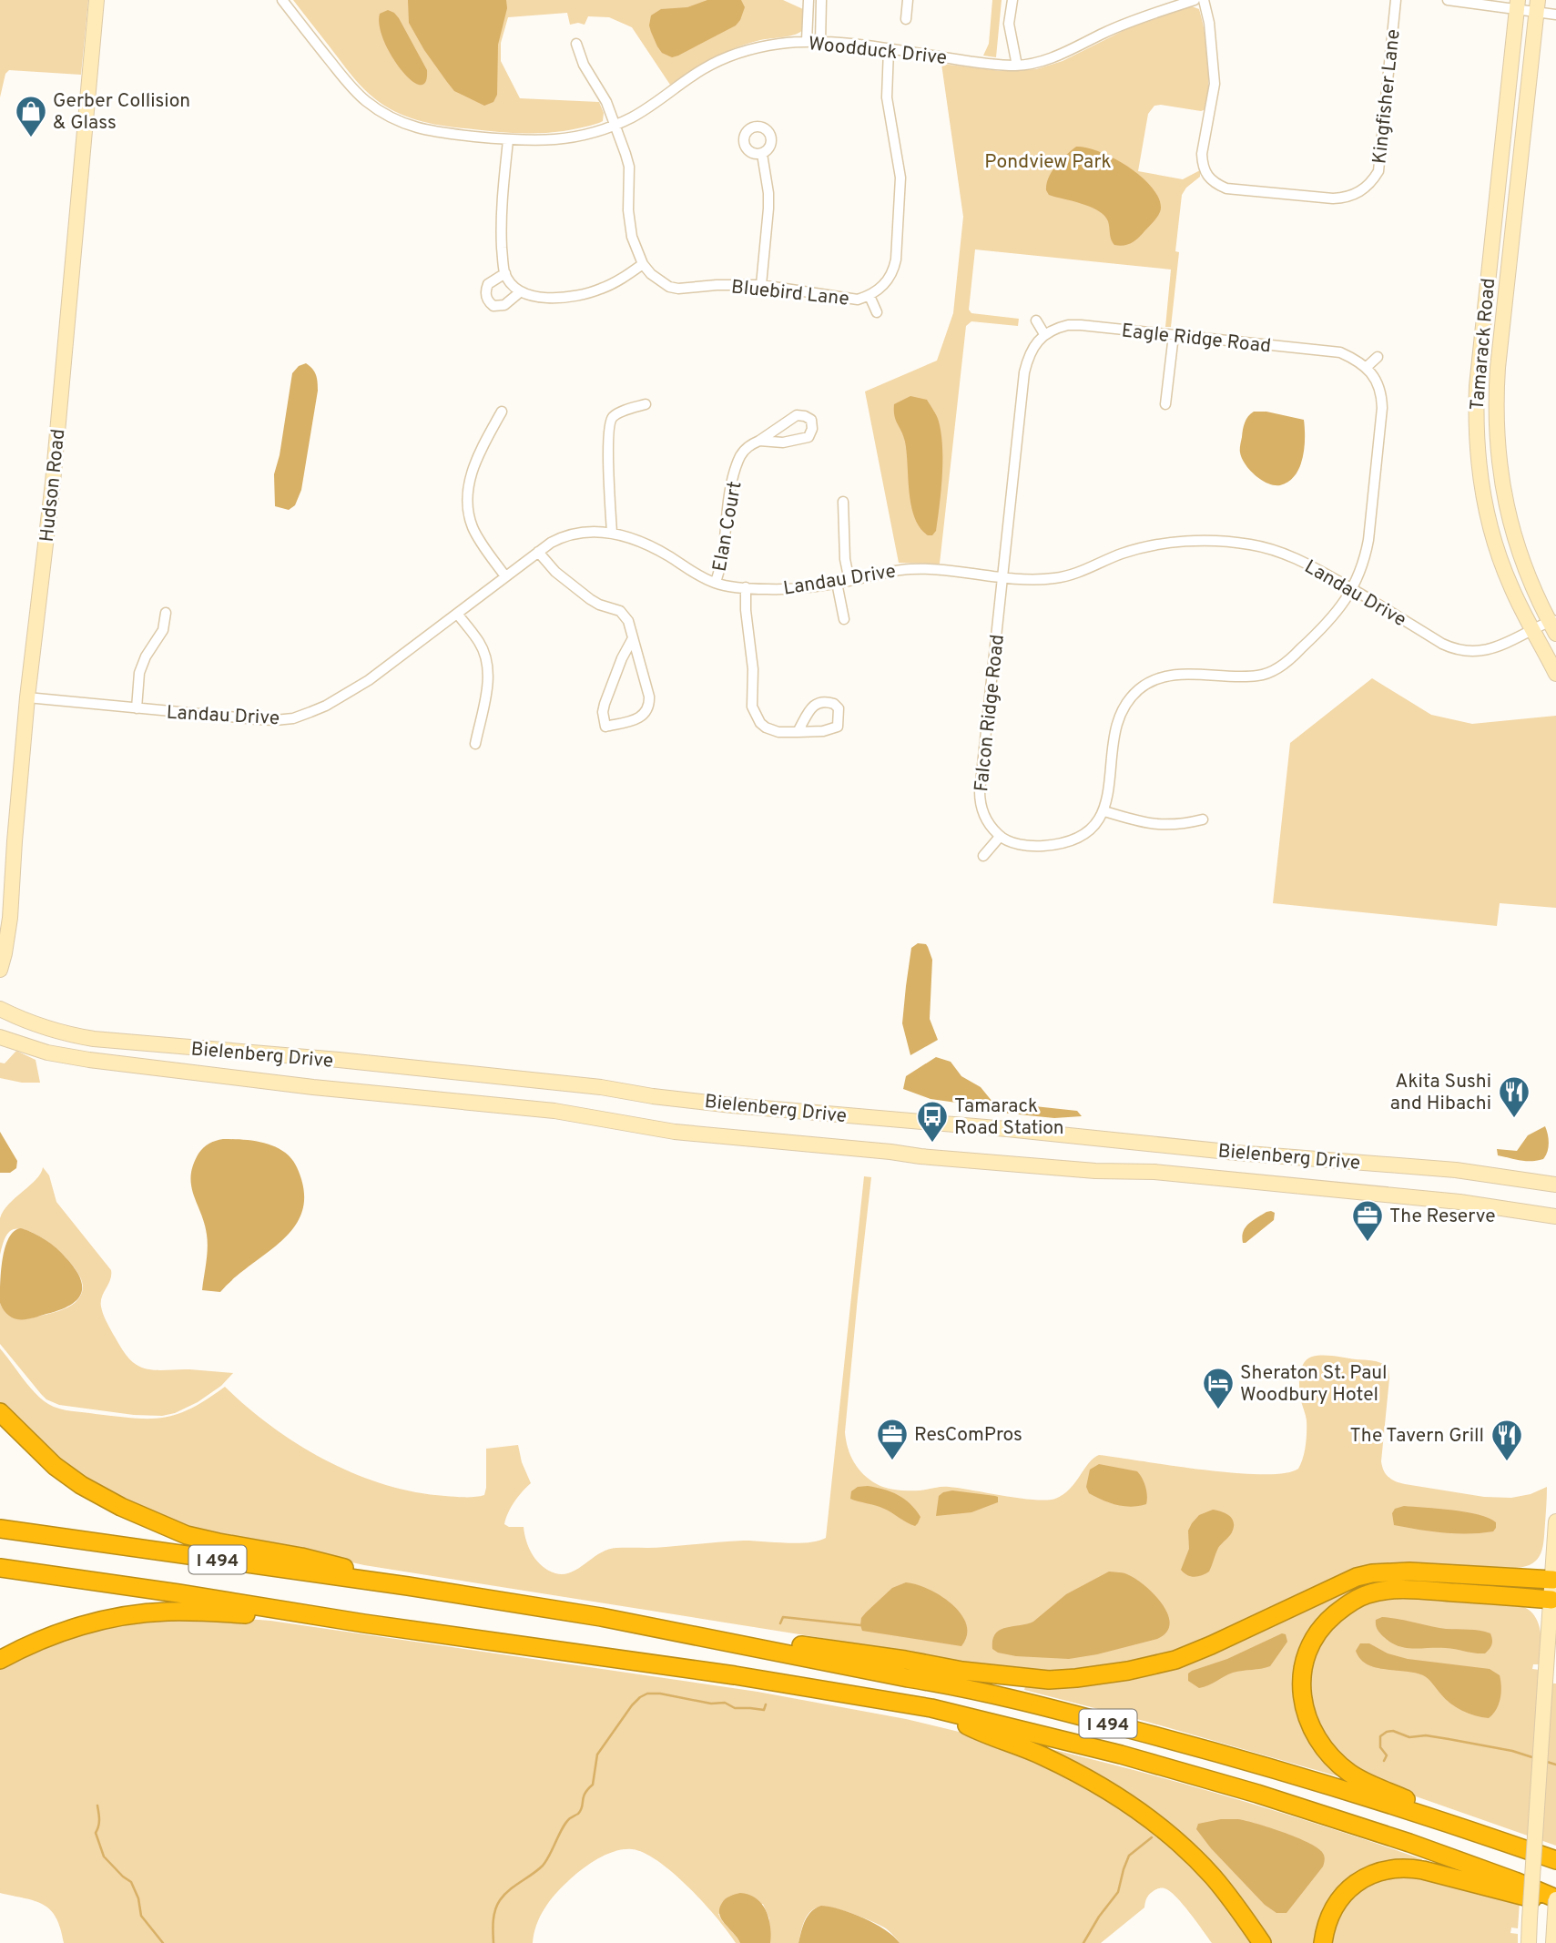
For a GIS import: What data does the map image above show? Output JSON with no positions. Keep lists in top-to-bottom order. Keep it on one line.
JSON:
{"streets":{"highway":["I 494"],"street":["Woodduck Drive","Kingfisher Lane","Bluebird Lane","Eagle Ridge Road","Tamarack Road","Hudson Road","Elan Court","Landau Drive","Falcon Ridge Road","Bielenberg Drive"]},"crossings":[["Woodduck Drive","Bluebird Lane"],["Tamarack Road","Landau Drive"],["Hudson Road","Landau Drive"],["Elan Court","Landau Drive"],["Landau Drive","Falcon Ridge Road"]],"parks":["Pondview Park"],"places":{"shop":["Gerber Collision & Glass"],"restaurant":["Akita Sushi and Hibachi","The Tavern Grill"],"bus stop":["Tamarack Road Station"],"office":["The Reserve","ResComPros"],"hotel":["Sheraton St. Paul Woodbury Hotel"]}}
